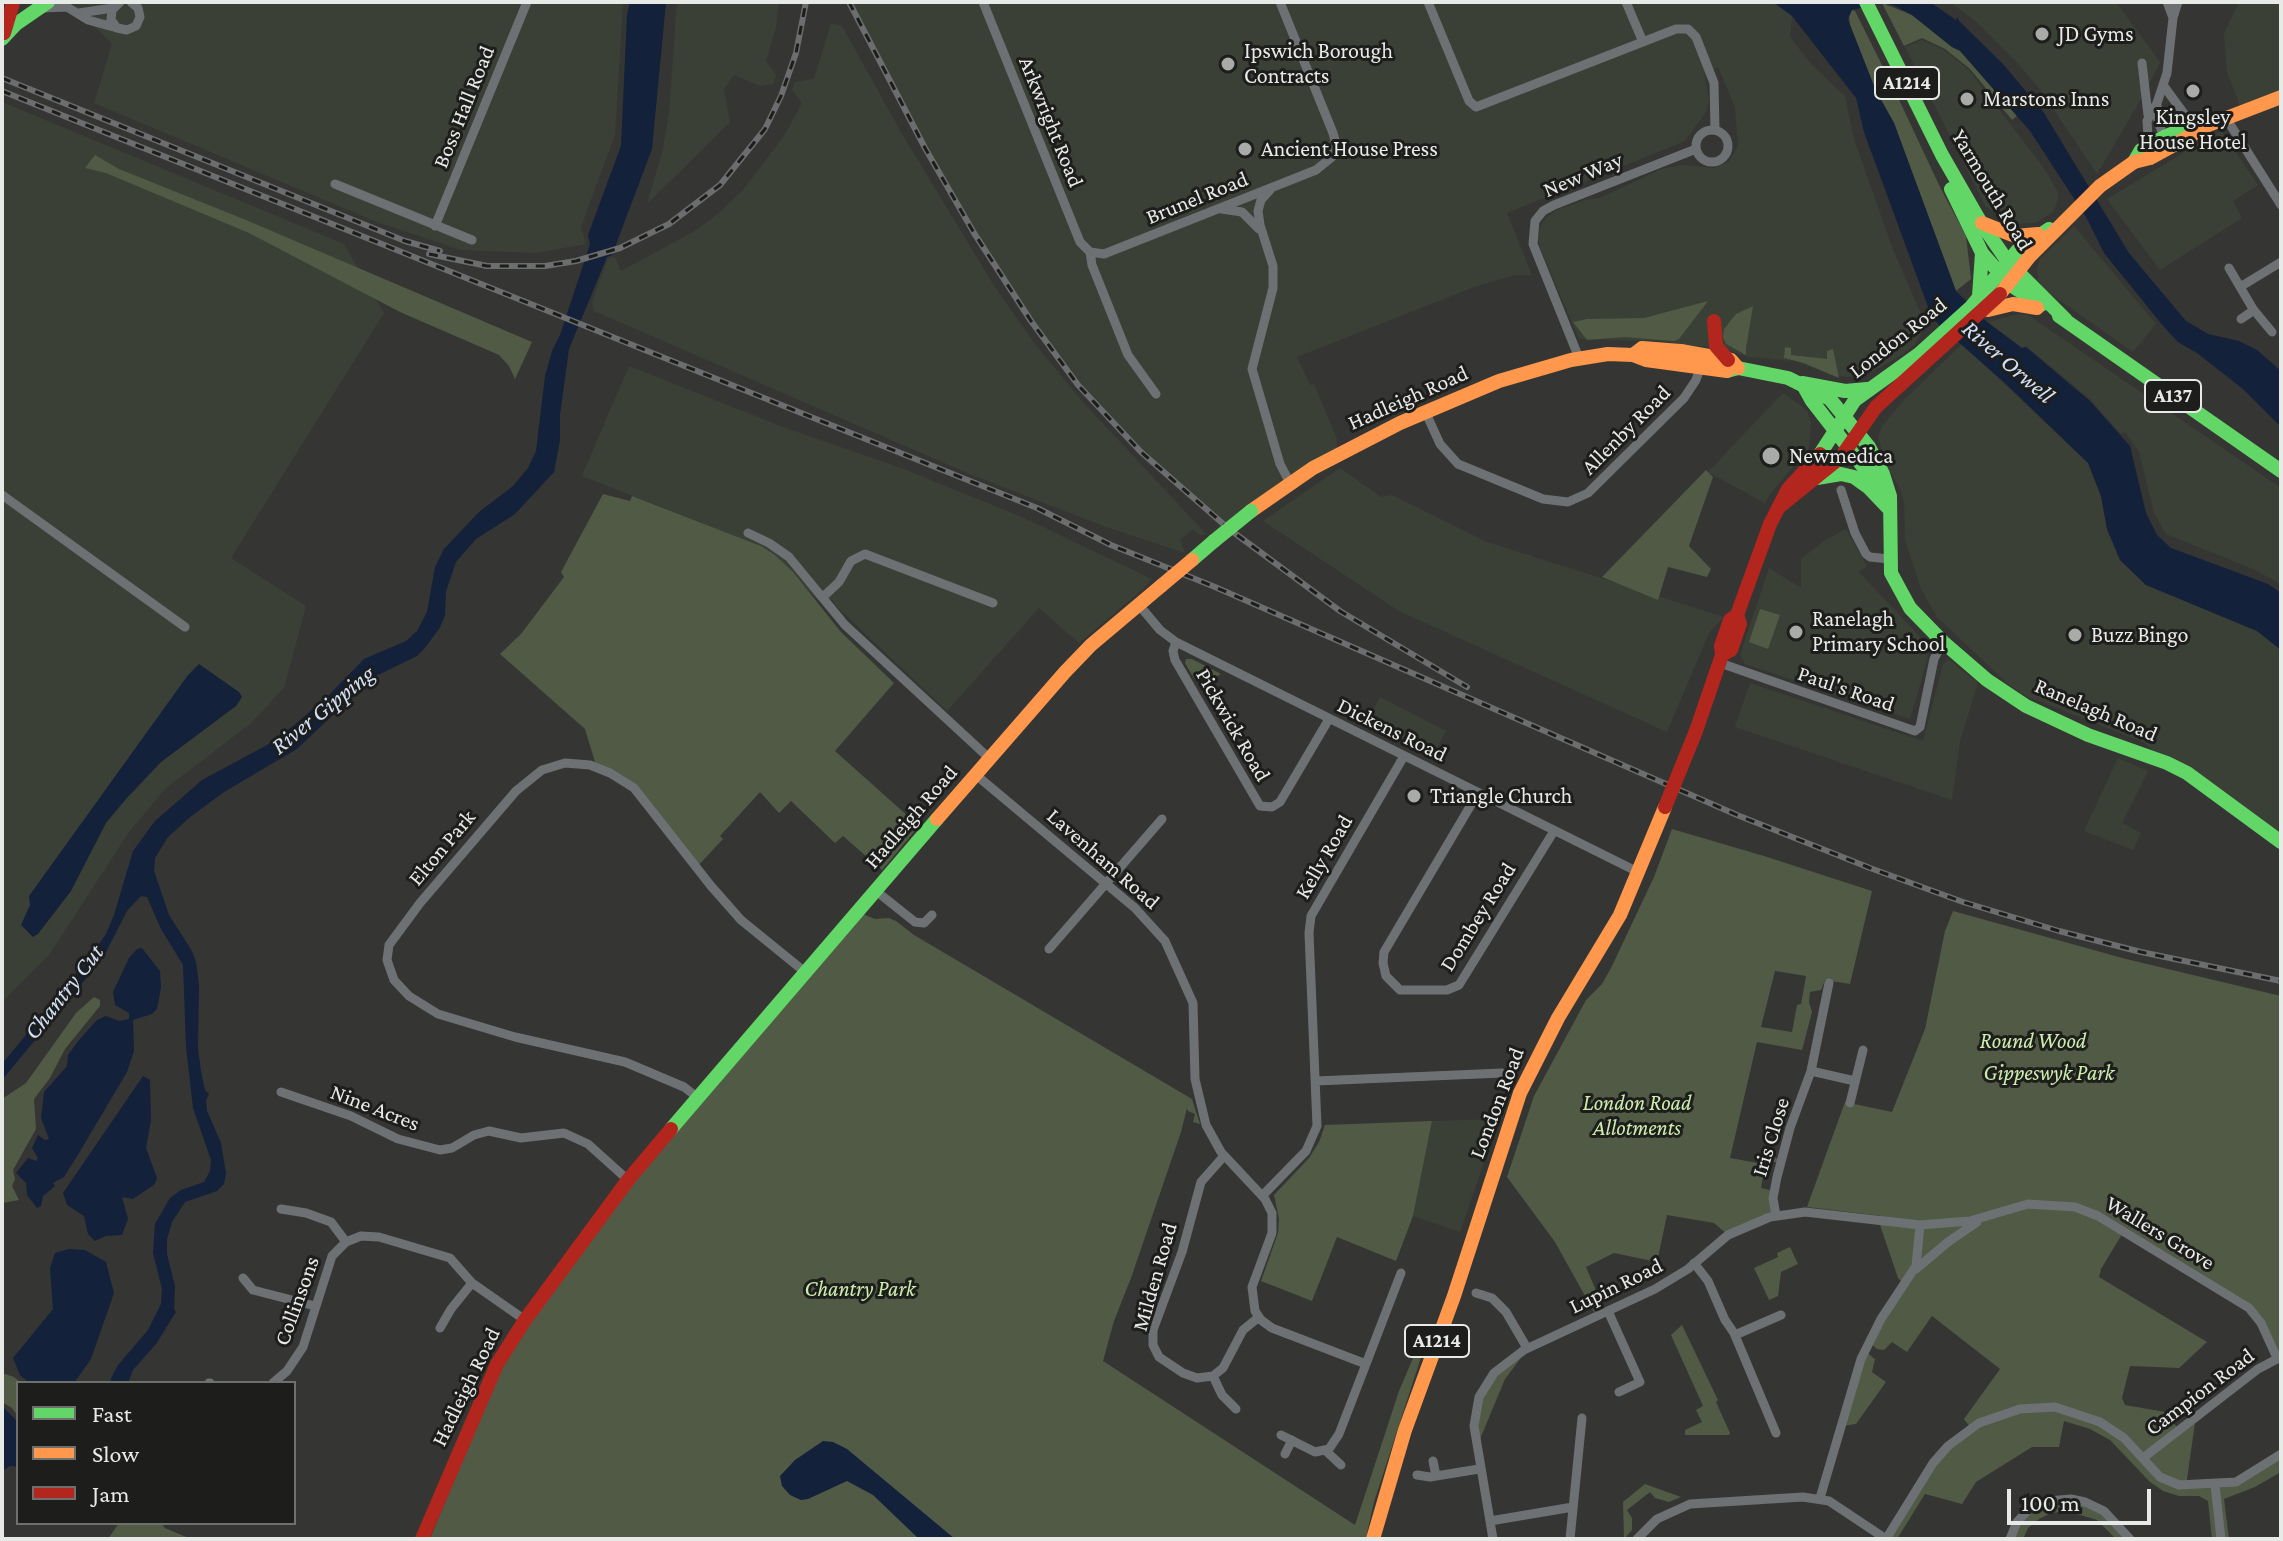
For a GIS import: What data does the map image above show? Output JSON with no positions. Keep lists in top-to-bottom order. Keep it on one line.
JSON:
{"streets":{"main road":["A1214","Yarmouth Road","London Road","A137","Hadleigh Road","Ranelagh Road"],"street":["Boss Hall Road","Arkwright Road","New Way","Brunel Road","Allenby Road","Paul's Road","Pickwick Road","Dickens Road","Elton Park","Kelly Road","Lavenham Road","Dombey Road","Nine Acres","Iris Close","Wallers Grove","Milden Road","Lupin Road","Collinsons","Campion Road"]},"crossings":[["A1214","Yarmouth Road"],["A1214","London Road"],["A1214","A137"],["Arkwright Road","Brunel Road"],["New Way","Hadleigh Road"],["Yarmouth Road","London Road"],["Yarmouth Road","A137"],["London Road","A137"],["London Road","Hadleigh Road"],["London Road","Paul's Road"],["London Road","Ranelagh Road"],["London Road","Dickens Road"],["Hadleigh Road","Allenby Road"],["Hadleigh Road","Ranelagh Road"],["Hadleigh Road","Dickens Road"],["Hadleigh Road","Elton Park"],["Hadleigh Road","Lavenham Road"],["Hadleigh Road","Nine Acres"],["Hadleigh Road","Collinsons"],["Paul's Road","Ranelagh Road"],["Pickwick Road","Dickens Road"],["Dickens Road","Kelly Road"],["Dickens Road","Dombey Road"],["Kelly Road","Lavenham Road"],["Lavenham Road","Milden Road"],["Iris Close","Lupin Road"],["Wallers Grove","Lupin Road"],["Wallers Grove","Campion Road"]],"water":["River Orwell","River Gipping","Chantry Cut"],"parks":["Round Wood","Gippeswyk Park","London Road Allotments","Chantry Park"],"places":["JD Gyms","Ipswich Borough Contracts","Kingsley House Hotel","Marstons Inns","Ancient House Press","Newmedica","Ranelagh Primary School","Buzz Bingo","Triangle Church"],"legend":["Fast","Slow","Jam"],"scale_bar":"100 m"}
